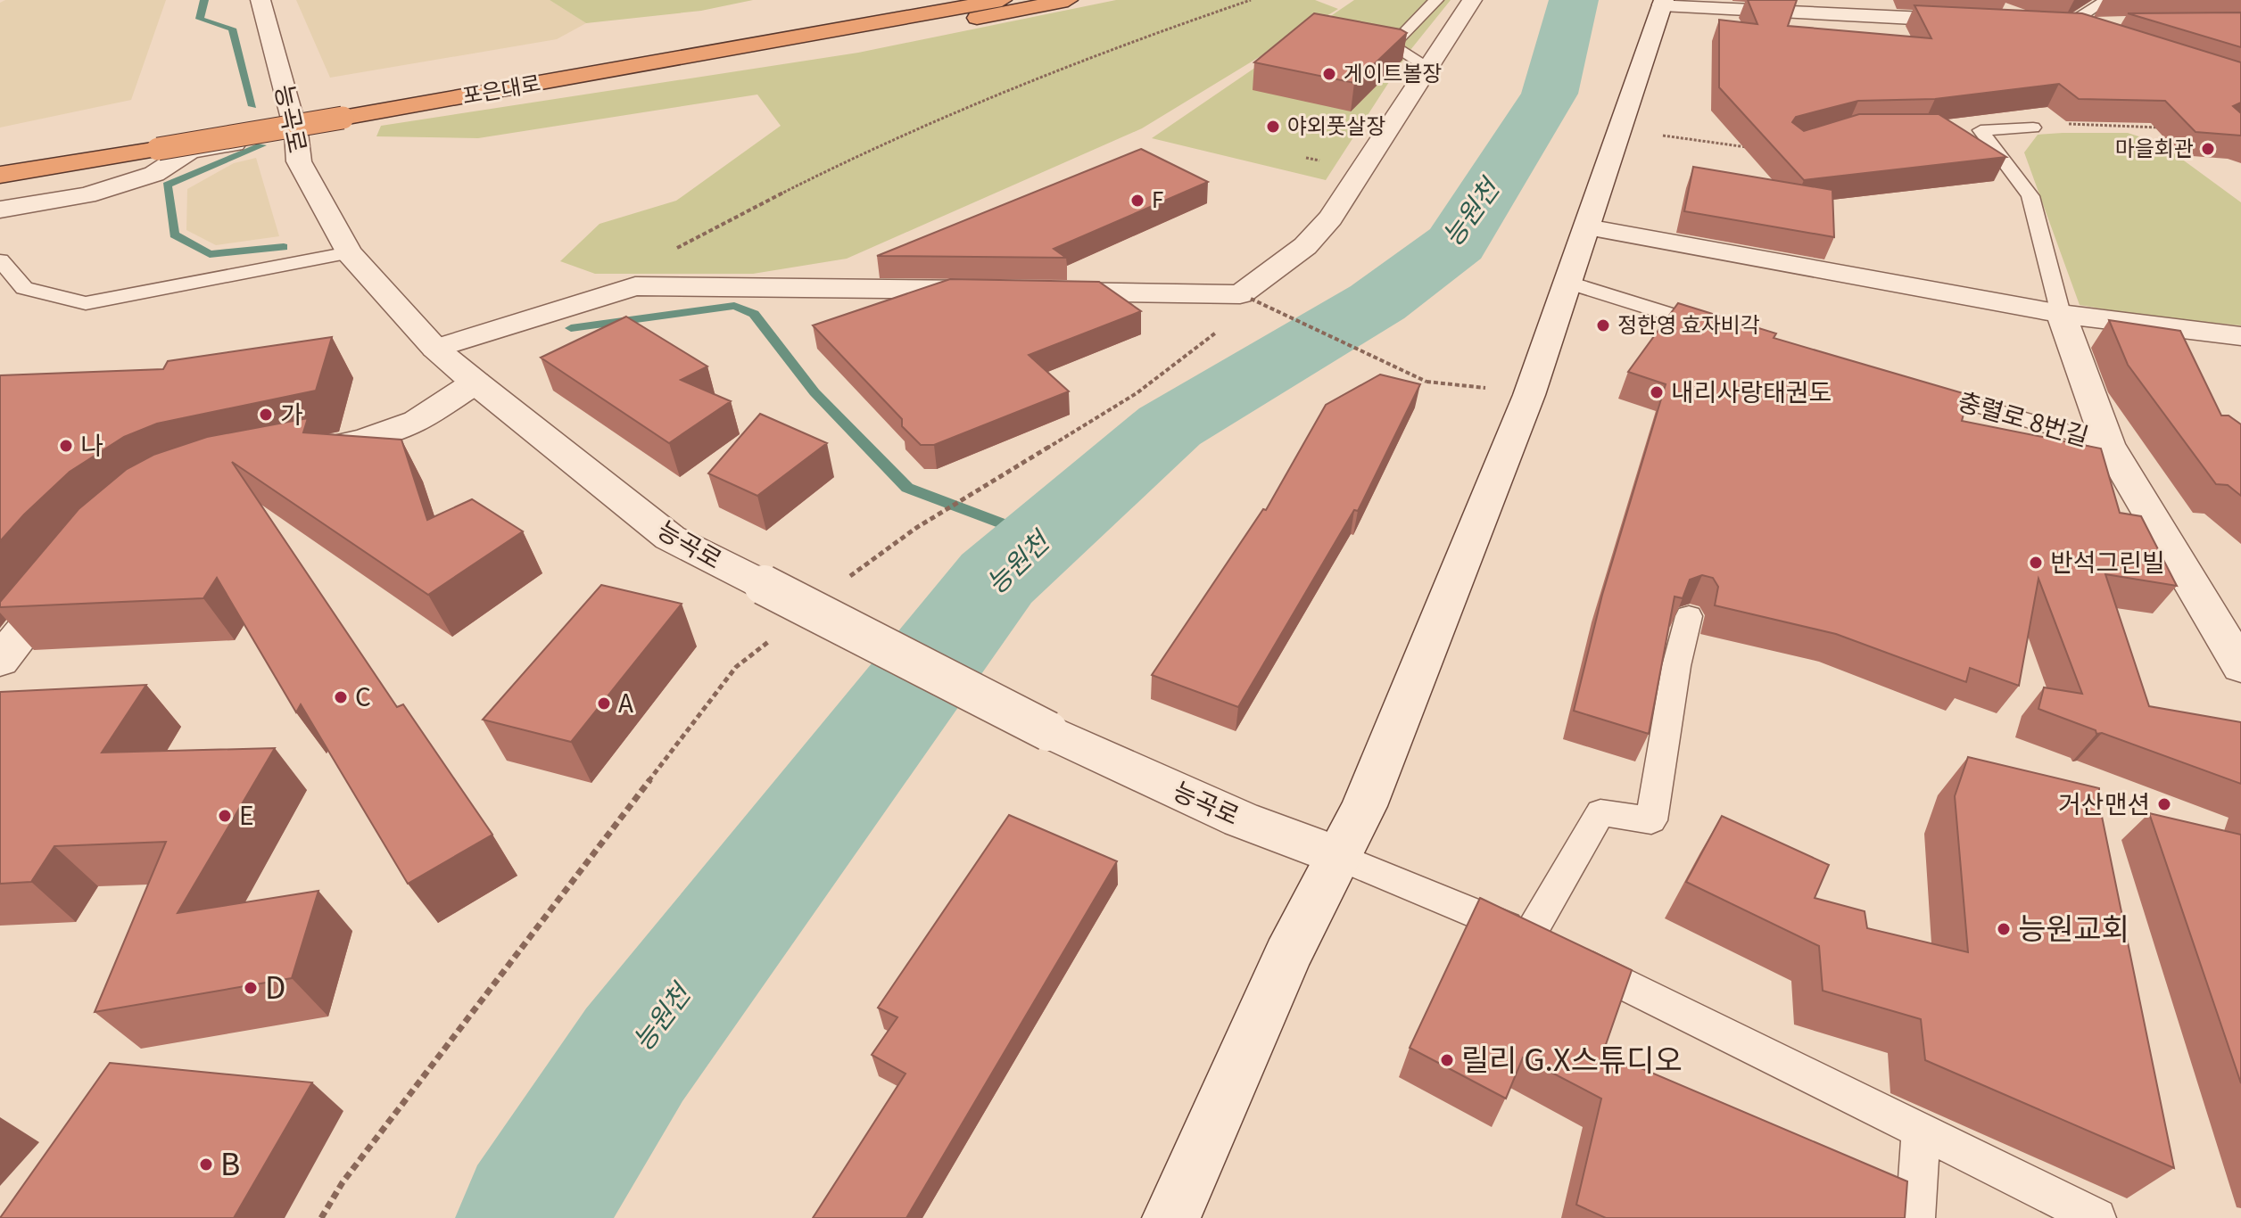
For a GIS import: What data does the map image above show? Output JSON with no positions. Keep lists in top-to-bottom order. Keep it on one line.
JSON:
{"streets":{"highway":["포은대로"],"street":["능곡로","충렬로 8번길"]},"water":["능원천"],"places":["게이트볼장","야외풋살장","마을회관","F","정한영 효자비각","내리사랑태권도","가","나","반석그린빌","C","A","거산맨션","E","능원교회","D","릴리 G.X스튜디오","B"]}
